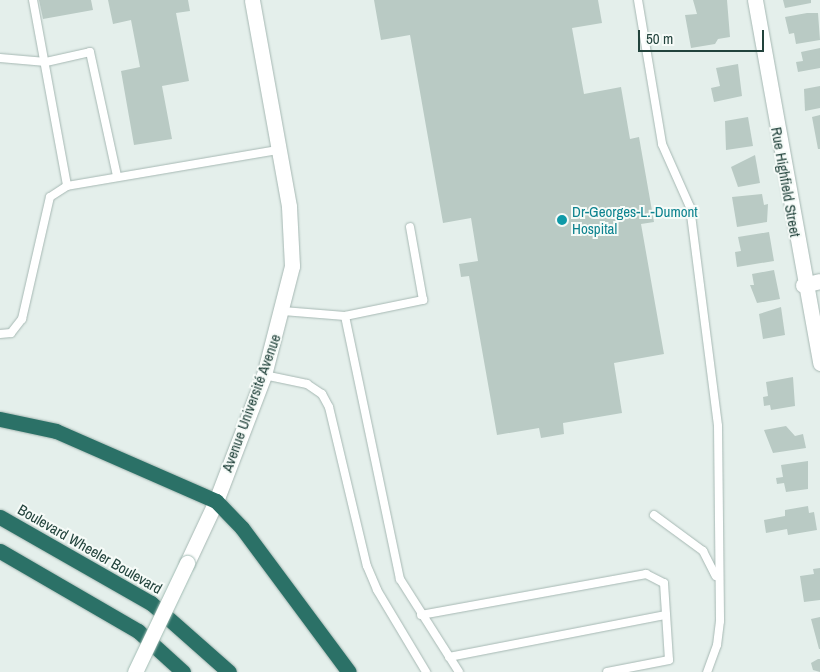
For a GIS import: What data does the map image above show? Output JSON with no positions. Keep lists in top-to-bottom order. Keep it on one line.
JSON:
{"streets":{"highway":["Boulevard Wheeler Boulevard"],"street":["Rue Highfield Street","Avenue Université Avenue"]},"places":["Dr-Georges-L.-Dumont Hospital"],"scale_bar":"50 m"}
